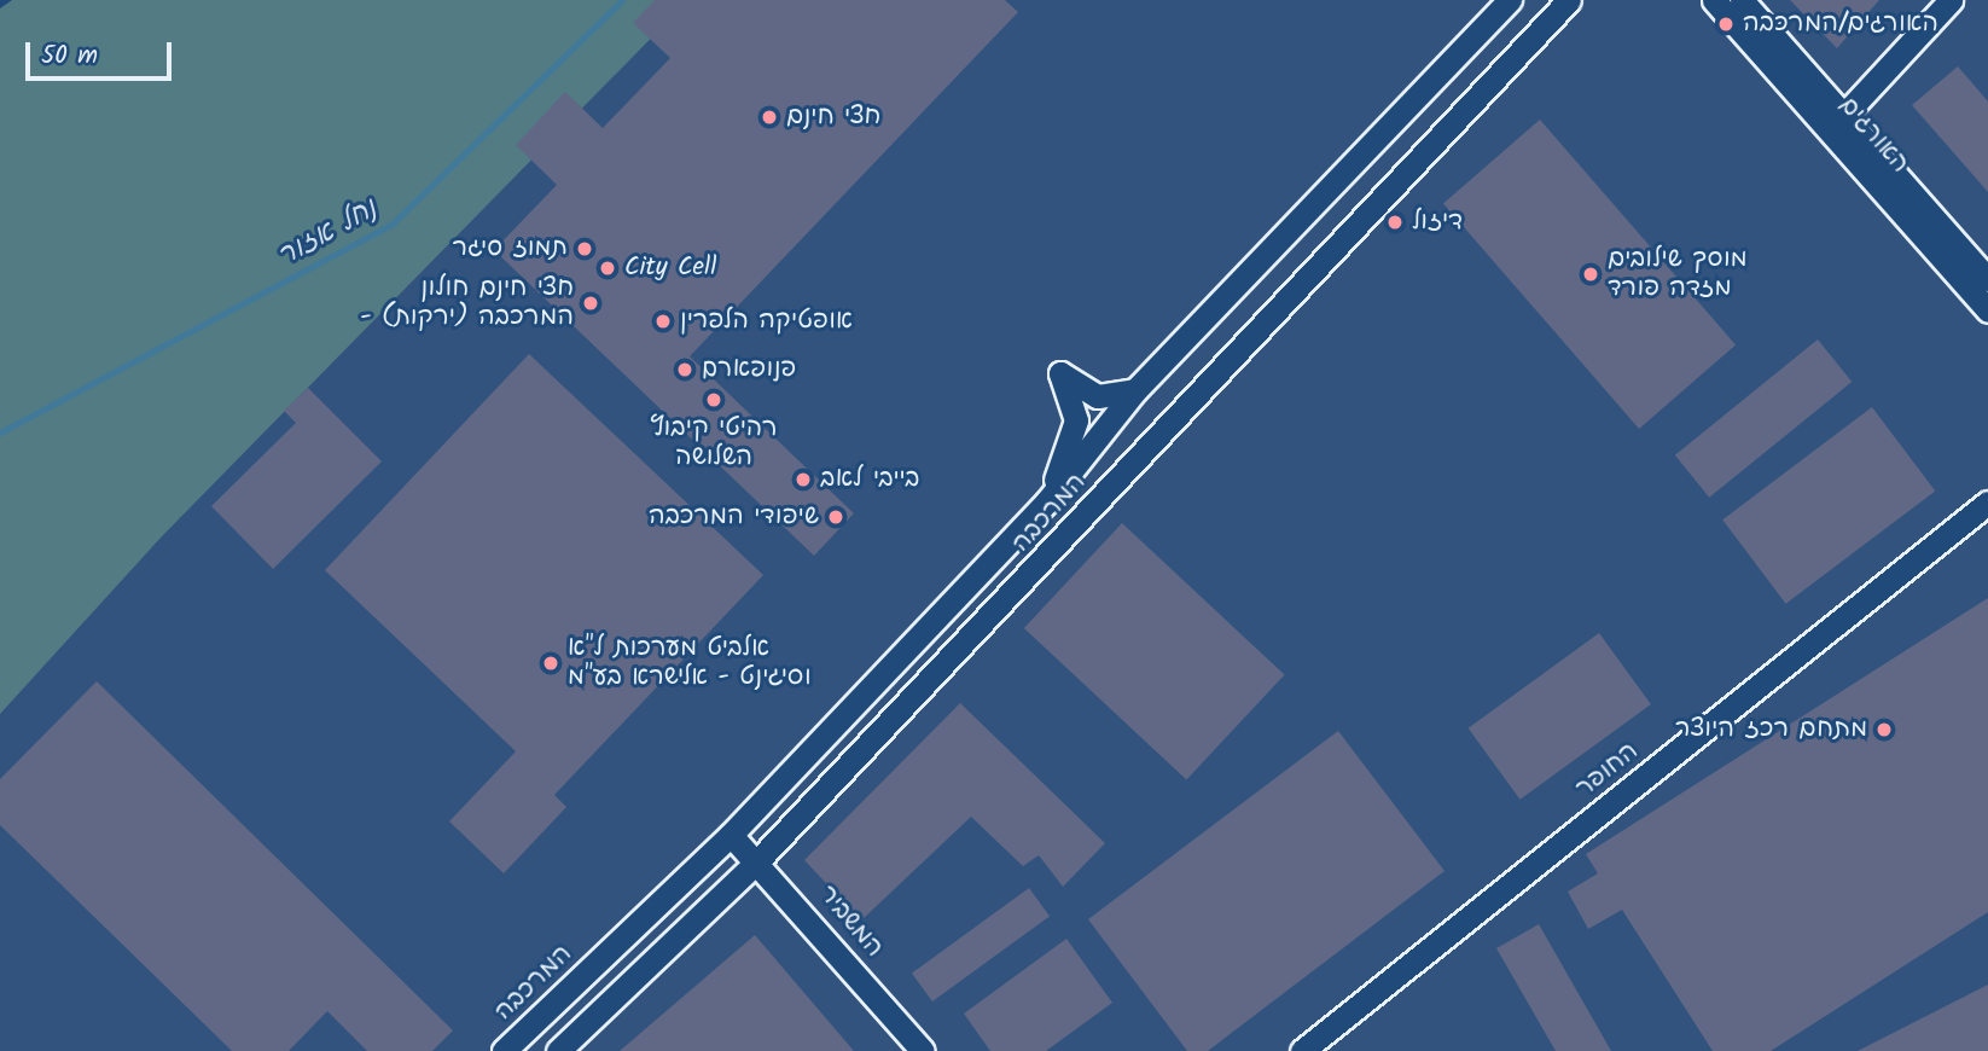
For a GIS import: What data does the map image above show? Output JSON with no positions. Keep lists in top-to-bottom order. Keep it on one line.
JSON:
{"streets":{"street":["האורגים","המרכבה","החופר","המשביר"]},"crossings":[["המרכבה","המשביר"]],"water":["נחל אזור"],"places":["האורגים/המרכבה","חצי חינם","דיזול","תמוז סיגר","City Cell","מוסך שילובים מזדה פורד","חצי חינם חולון - המרכבה (ירקות)","אופטיקה הלפרין","פנופארם","רהיטי קיבוץ השלושה","בייבי לאב","שיפודי המרכבה","אלביט מערכות ל\"א וסיגינט - אלישרא בע\"מ","מתחם רכז היוצר"],"scale_bar":"50 m"}
